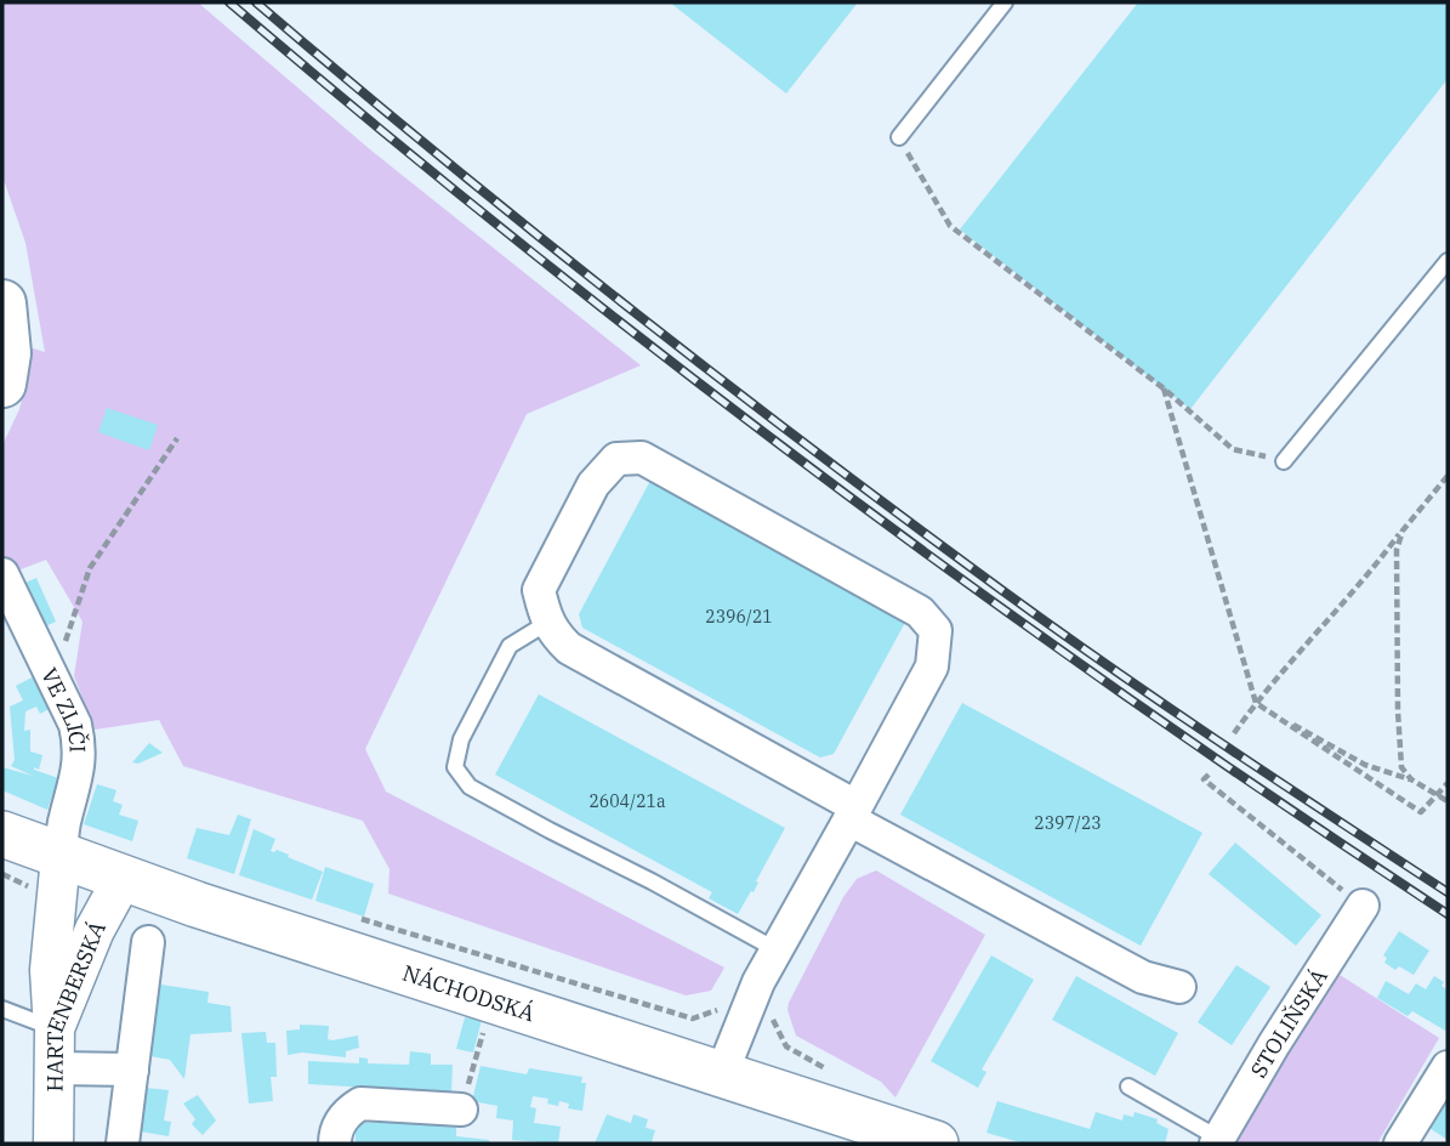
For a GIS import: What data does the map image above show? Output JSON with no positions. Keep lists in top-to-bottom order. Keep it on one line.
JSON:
{"streets":{"main road":["NÁCHODSKÁ"],"street":["VE ZLIČI","HARTENBERSKÁ","STOLIŇSKÁ"]},"crossings":[["VE ZLIČI","NÁCHODSKÁ"],["NÁCHODSKÁ","HARTENBERSKÁ"]],"house_numbers":["2396/21","2604/21a","2397/23"]}
